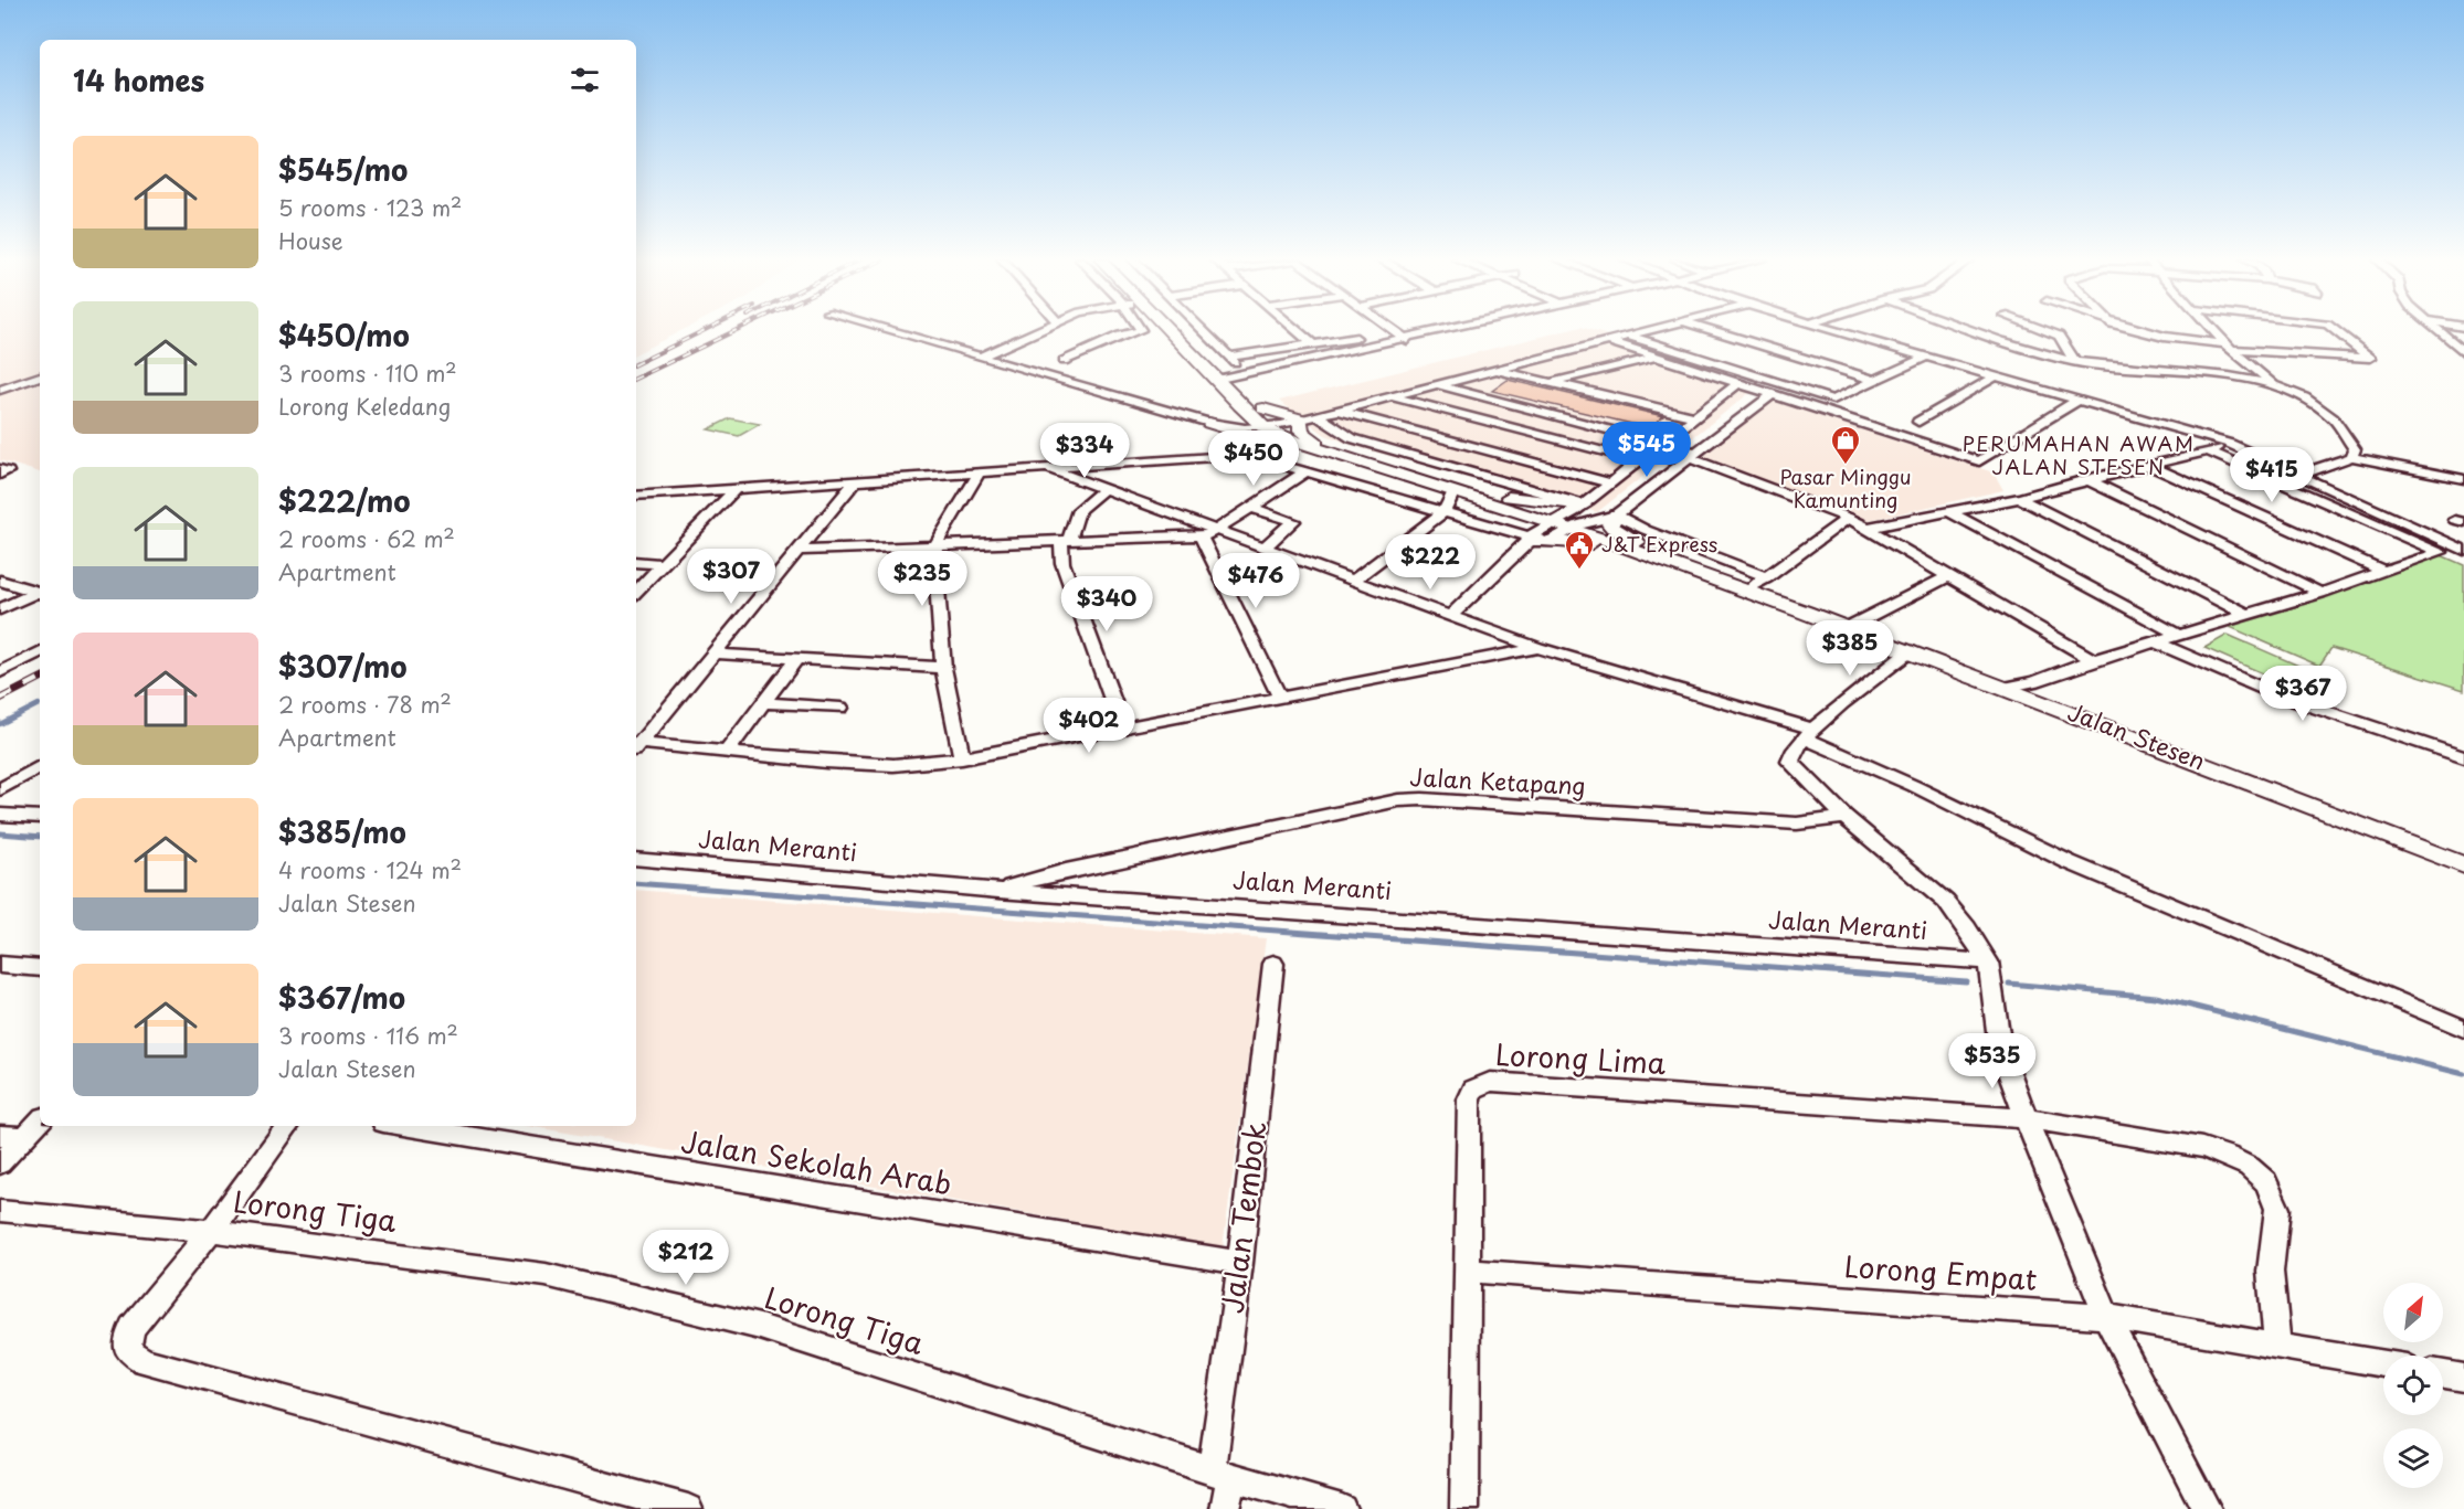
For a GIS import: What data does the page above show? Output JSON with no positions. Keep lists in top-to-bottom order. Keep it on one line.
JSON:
{"streets":{"main road":["Jalan Stesen"],"street":["Jalan Ketapang","Jalan Meranti","Lorong Lima","Jalan Sekolah Arab","Lorong Tiga","Jalan Tembok","Lorong Empat"]},"crossings":[["Jalan Ketapang","Jalan Meranti"],["Lorong Lima","Lorong Empat"],["Jalan Sekolah Arab","Jalan Tembok"],["Lorong Tiga","Jalan Tembok"]],"districts":["PERUMAHAN AWAM JALAN STESEN"],"places":{"shop":["Pasar Minggu Kamunting"],"public building":["J&T Express"]},"north":"top right","page":{"heading":"14 homes","list":[{"name":"$545/mo","note":"5 rooms · 123 m² · House"},{"name":"$450/mo","note":"3 rooms · 110 m² · Lorong Keledang"},{"name":"$222/mo","note":"2 rooms · 62 m² · Apartment"},{"name":"$307/mo","note":"2 rooms · 78 m² · Apartment"},{"name":"$385/mo","note":"4 rooms · 124 m² · Jalan Stesen"},{"name":"$367/mo","note":"3 rooms · 116 m² · Jalan Stesen"}],"price":["$545","$334","$450","$415","$222","$307","$235","$476","$340","$385","$367","$402","$535","$212"]}}
